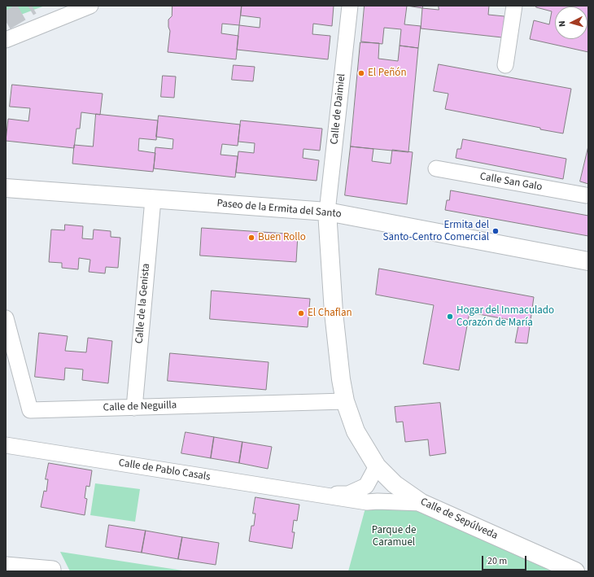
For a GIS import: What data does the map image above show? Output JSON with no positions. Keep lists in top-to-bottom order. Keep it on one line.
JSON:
{"streets":{"street":["Calle de Daimiel","Calle San Galo","Paseo de la Ermita del Santo","Calle de la Genista","Calle de Neguilla","Calle de Pablo Casals","Calle de Sepúlveda"]},"crossings":[["Calle de Daimiel","Paseo de la Ermita del Santo"],["Calle de Daimiel","Calle de Sepúlveda"],["Paseo de la Ermita del Santo","Calle de la Genista"],["Paseo de la Ermita del Santo","Calle de Sepúlveda"],["Calle de la Genista","Calle de Neguilla"],["Calle de Neguilla","Calle de Sepúlveda"],["Calle de Pablo Casals","Calle de Sepúlveda"]],"parks":["Parque de Caramuel"],"places":["El Peñón","Ermita del Santo-Centro Comercial","Buen Rollo","El Chaflan","Hogar del Inmaculado Corazón de María"],"scale_bar":"20 m","north":"left"}
